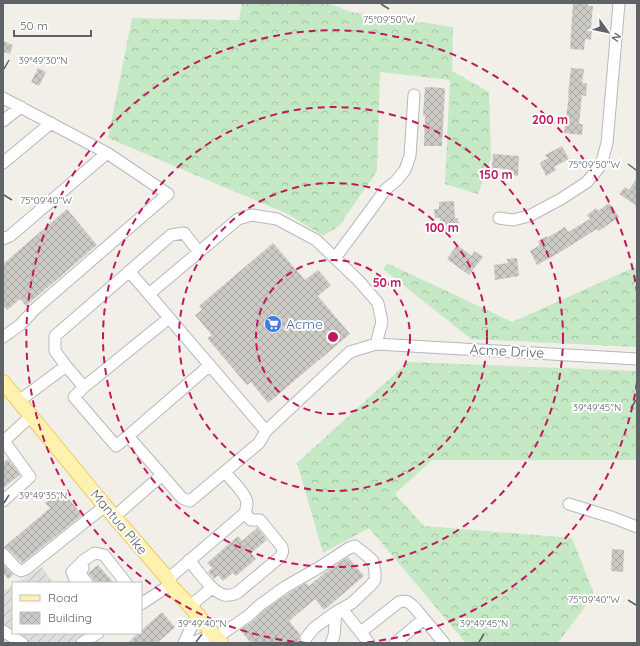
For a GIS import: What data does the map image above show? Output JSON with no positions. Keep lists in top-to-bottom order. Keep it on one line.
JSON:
{"streets":{"main road":["Mantua Pike"],"street":["Acme Drive"]},"places":{"supermarket":["Acme"]},"legend":["Road","Building"],"scale_bar":"50 m","north":"bottom right","coordinates":["75°09'50\"W","39°49'30\"N","75°09'40\"W","39°49'45\"N","39°49'35\"N","39°49'40\"N"],"rings":["200 m","150 m","100 m","50 m"]}
